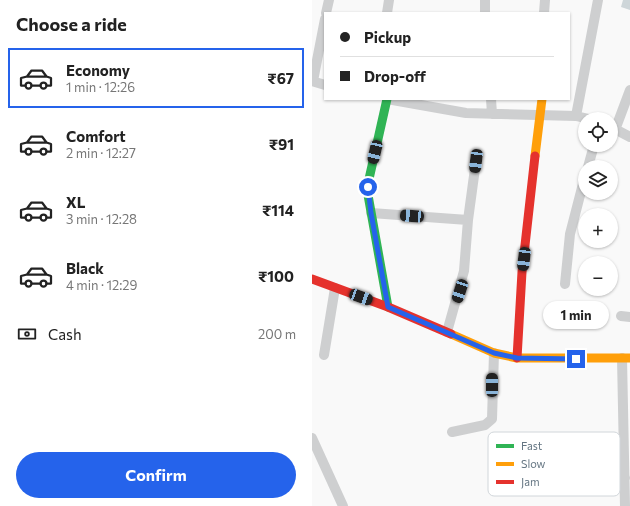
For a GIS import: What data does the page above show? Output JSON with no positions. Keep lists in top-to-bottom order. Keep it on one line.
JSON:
{"legend":["Fast","Slow","Jam"],"page":{"heading":"Choose a ride","banner":["Pickup","Drop-off"],"list":[{"name":"Economy","note":"1 min · 12:26","value":"₹67"},{"name":"Comfort","note":"2 min · 12:27","value":"₹91"},{"name":"XL","note":"3 min · 12:28","value":"₹114"},{"name":"Black","note":"4 min · 12:29","value":"₹100"}],"map_buttons":["+","−"],"bubble":"1 min","pay":["Cash","200 m"],"buttons":"Confirm"}}
